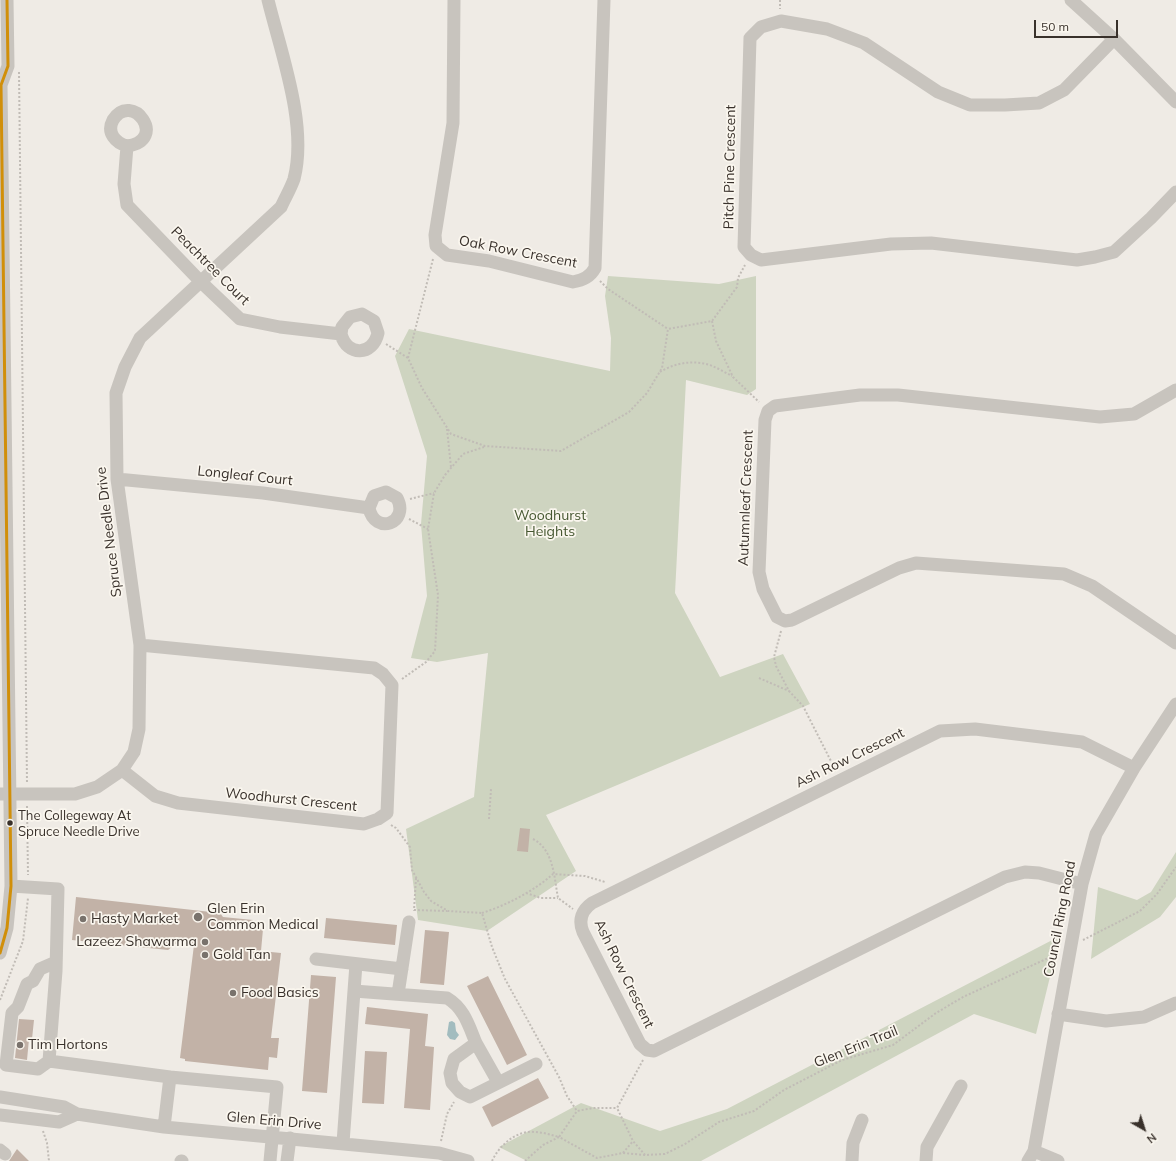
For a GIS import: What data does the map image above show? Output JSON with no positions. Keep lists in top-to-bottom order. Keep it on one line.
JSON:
{"streets":{"street":["Pitch Pine Crescent","Oak Row Crescent","Peachtree Court","Longleaf Court","Autumnleaf Crescent","Spruce Needle Drive","Ash Row Crescent","Woodhurst Crescent","Council Ring Road","Glen Erin Drive"],"path":["Glen Erin Trail"]},"crossings":[["Peachtree Court","Spruce Needle Drive"],["Longleaf Court","Spruce Needle Drive"],["Spruce Needle Drive","Woodhurst Crescent"],["Ash Row Crescent","Council Ring Road"],["Council Ring Road","Glen Erin Trail"]],"parks":["Woodhurst Heights"],"places":["The Collegeway At Spruce Needle Drive","Glen Erin Common Medical","Hasty Market","Lazeez Shawarma","Gold Tan","Food Basics","Tim Hortons"],"scale_bar":"50 m","north":"bottom right"}
